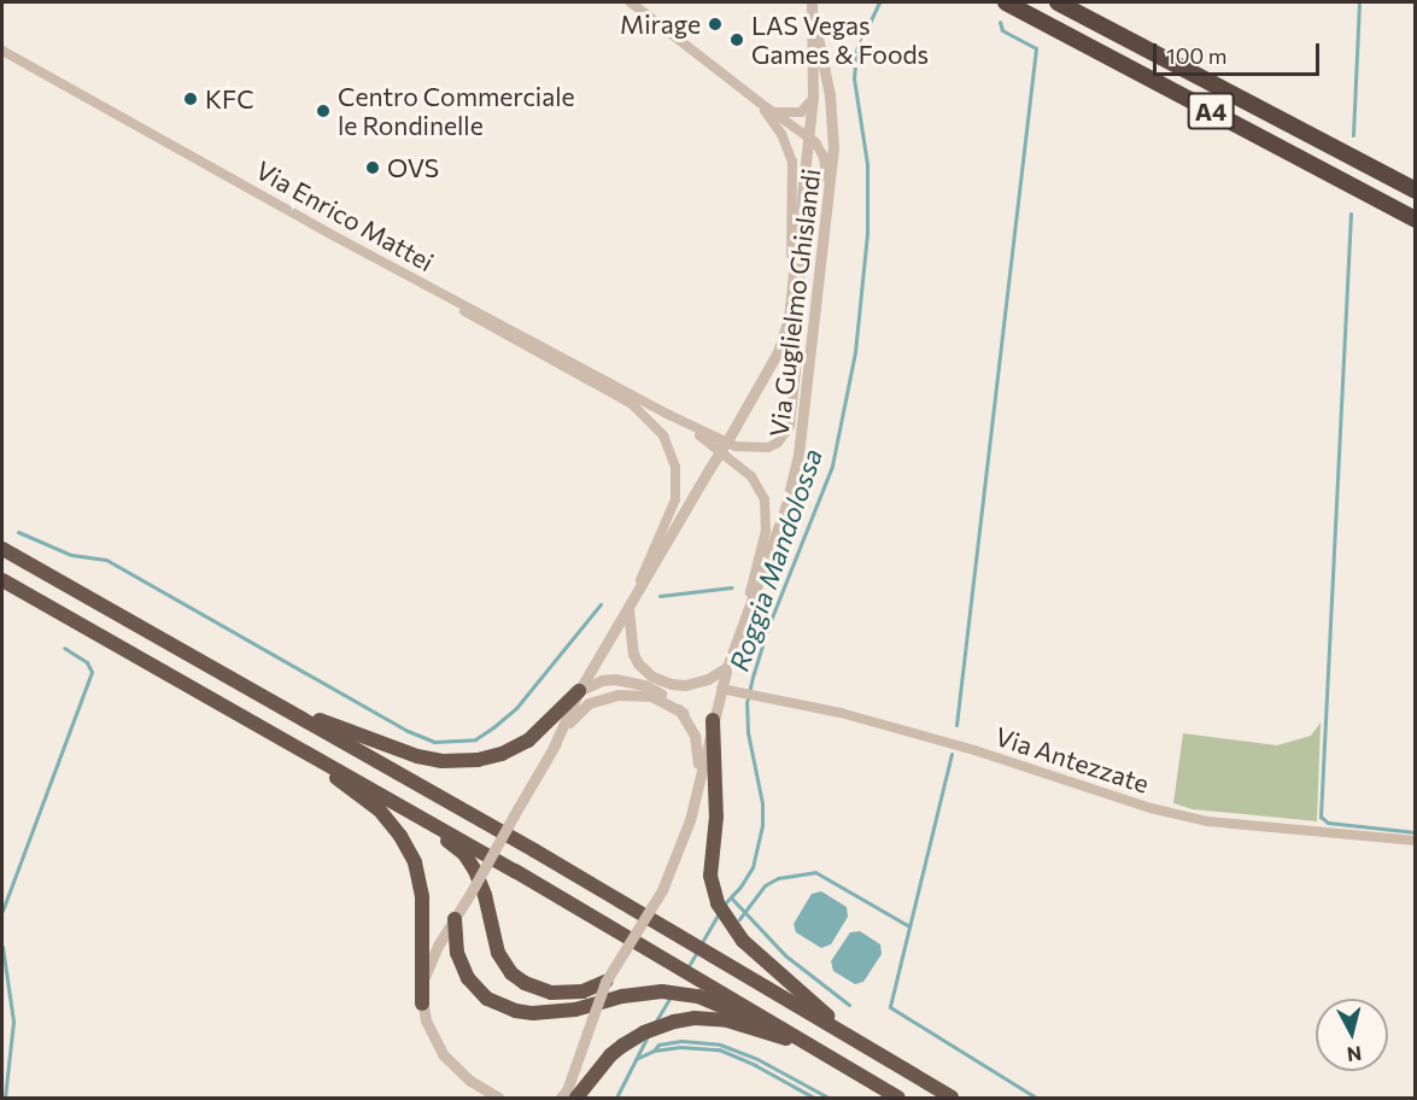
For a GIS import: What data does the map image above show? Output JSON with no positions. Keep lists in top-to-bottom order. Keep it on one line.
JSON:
{"streets":{"highway":["A4"],"street":["Via Enrico Mattei","Via Guglielmo Ghislandi","Via Antezzate"]},"crossings":[["Via Guglielmo Ghislandi","Via Antezzate"]],"water":["Roggia Mandolossa"],"places":["Mirage","LAS Vegas Games & Foods","KFC","Centro Commerciale le Rondinelle","OVS"],"scale_bar":"100 m","north":"bottom"}
